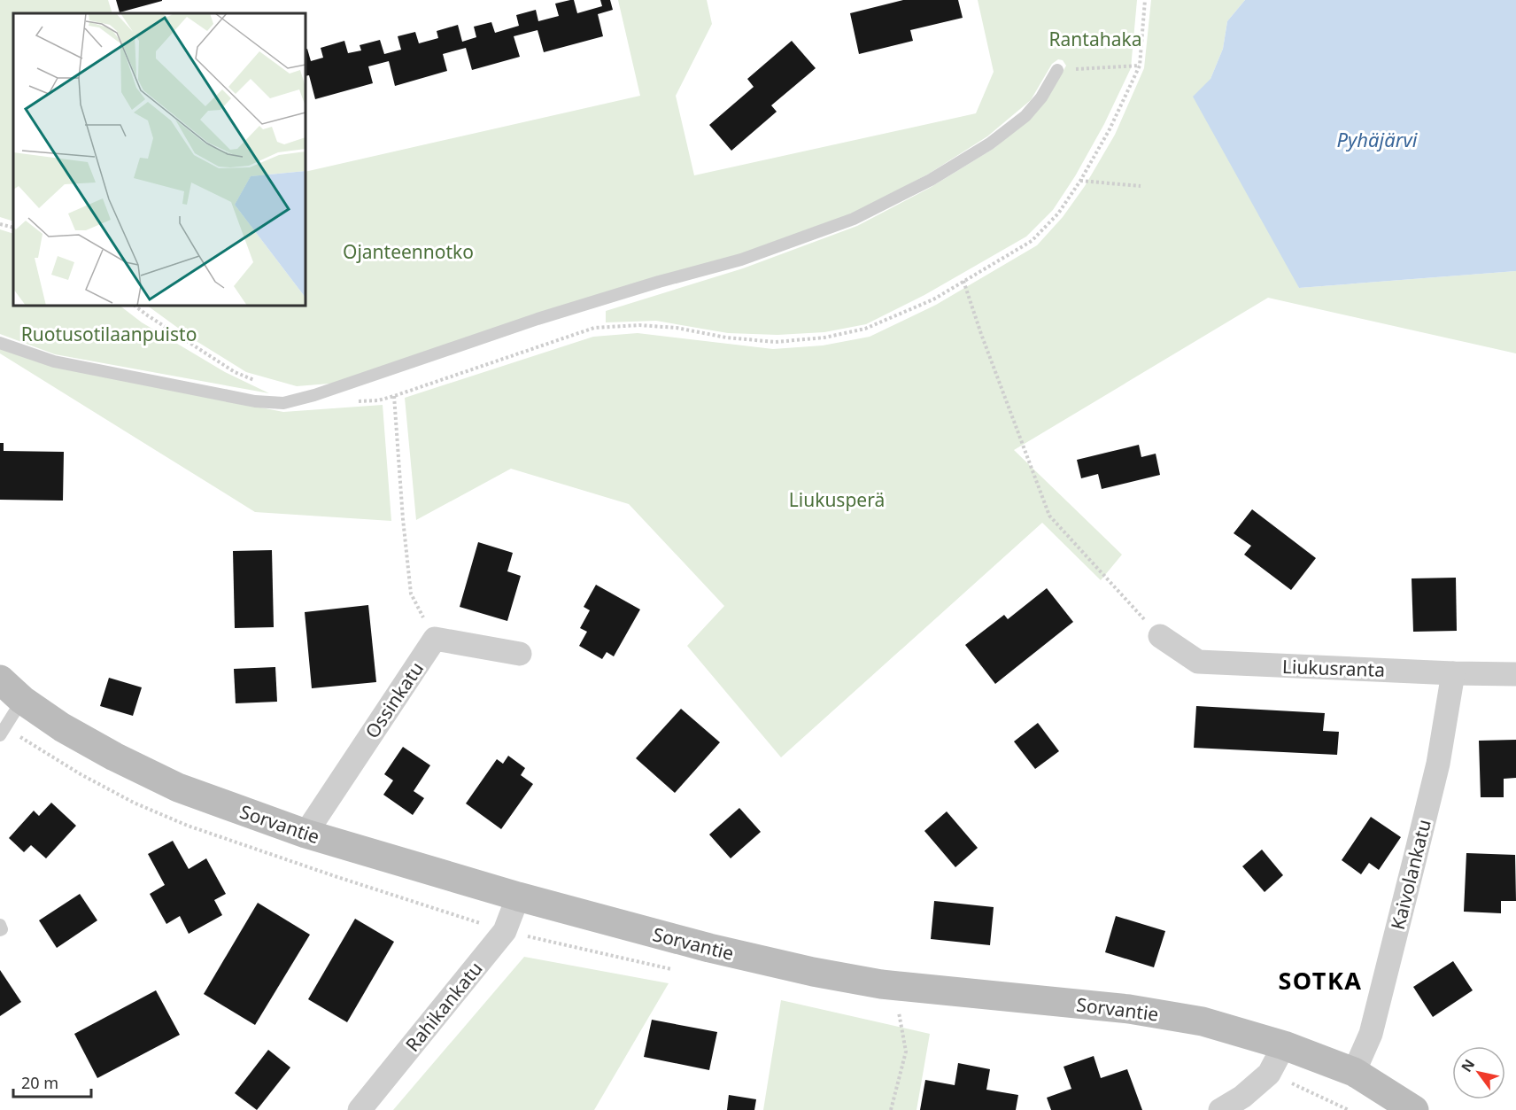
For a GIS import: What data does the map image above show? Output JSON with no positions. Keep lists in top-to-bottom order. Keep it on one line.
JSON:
{"streets":{"main road":["Sorvantie"],"street":["Liukusranta","Ossinkatu","Kaivolankatu","Rahikankatu"]},"crossings":[["Liukusranta","Kaivolankatu"],["Ossinkatu","Sorvantie"],["Sorvantie","Kaivolankatu"],["Sorvantie","Rahikankatu"]],"districts":["SOTKA"],"water":["Pyhäjärvi"],"parks":["Rantahaka","Ojanteennotko","Ruotusotilaanpuisto","Liukusperä"],"scale_bar":"20 m","north":"top left"}
